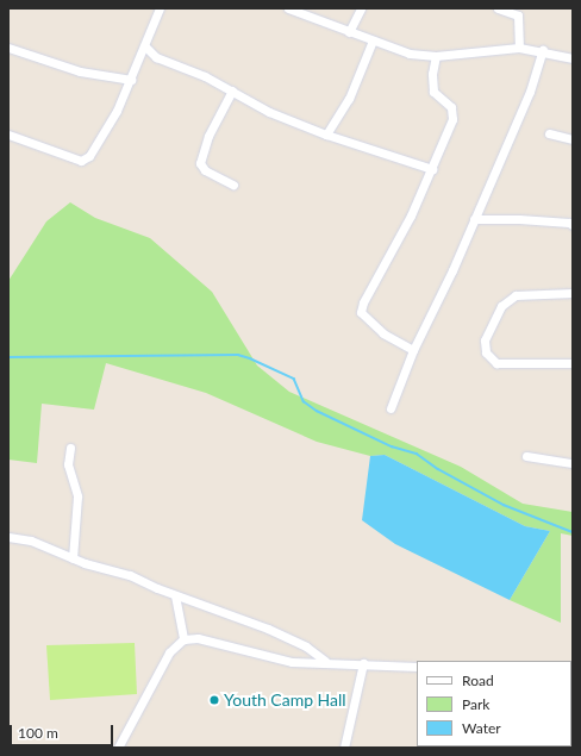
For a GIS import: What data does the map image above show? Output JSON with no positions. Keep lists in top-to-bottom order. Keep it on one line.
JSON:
{"places":["Youth Camp Hall"],"legend":["Road","Park","Water"],"scale_bar":"100 m"}
